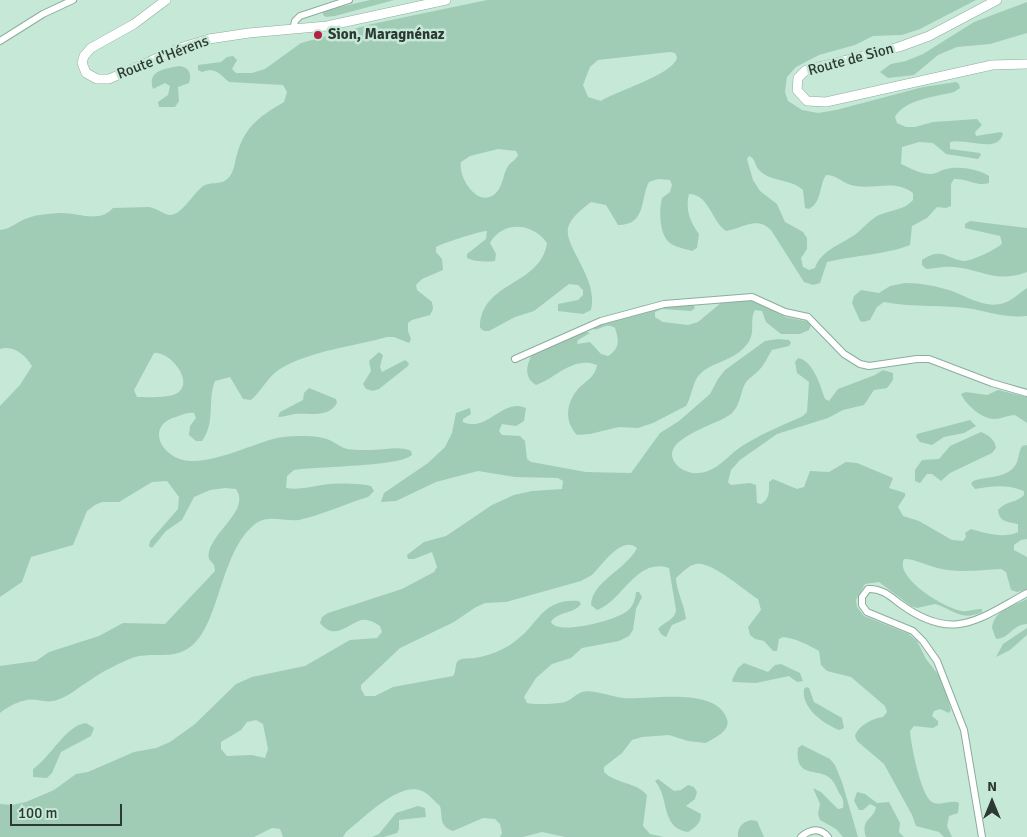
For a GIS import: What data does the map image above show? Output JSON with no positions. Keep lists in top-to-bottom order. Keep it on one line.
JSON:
{"streets":{"main road":["Route d'Hérens","Route de Sion"]},"places":["Sion, Maragnénaz"],"scale_bar":"100 m","north":"top"}
